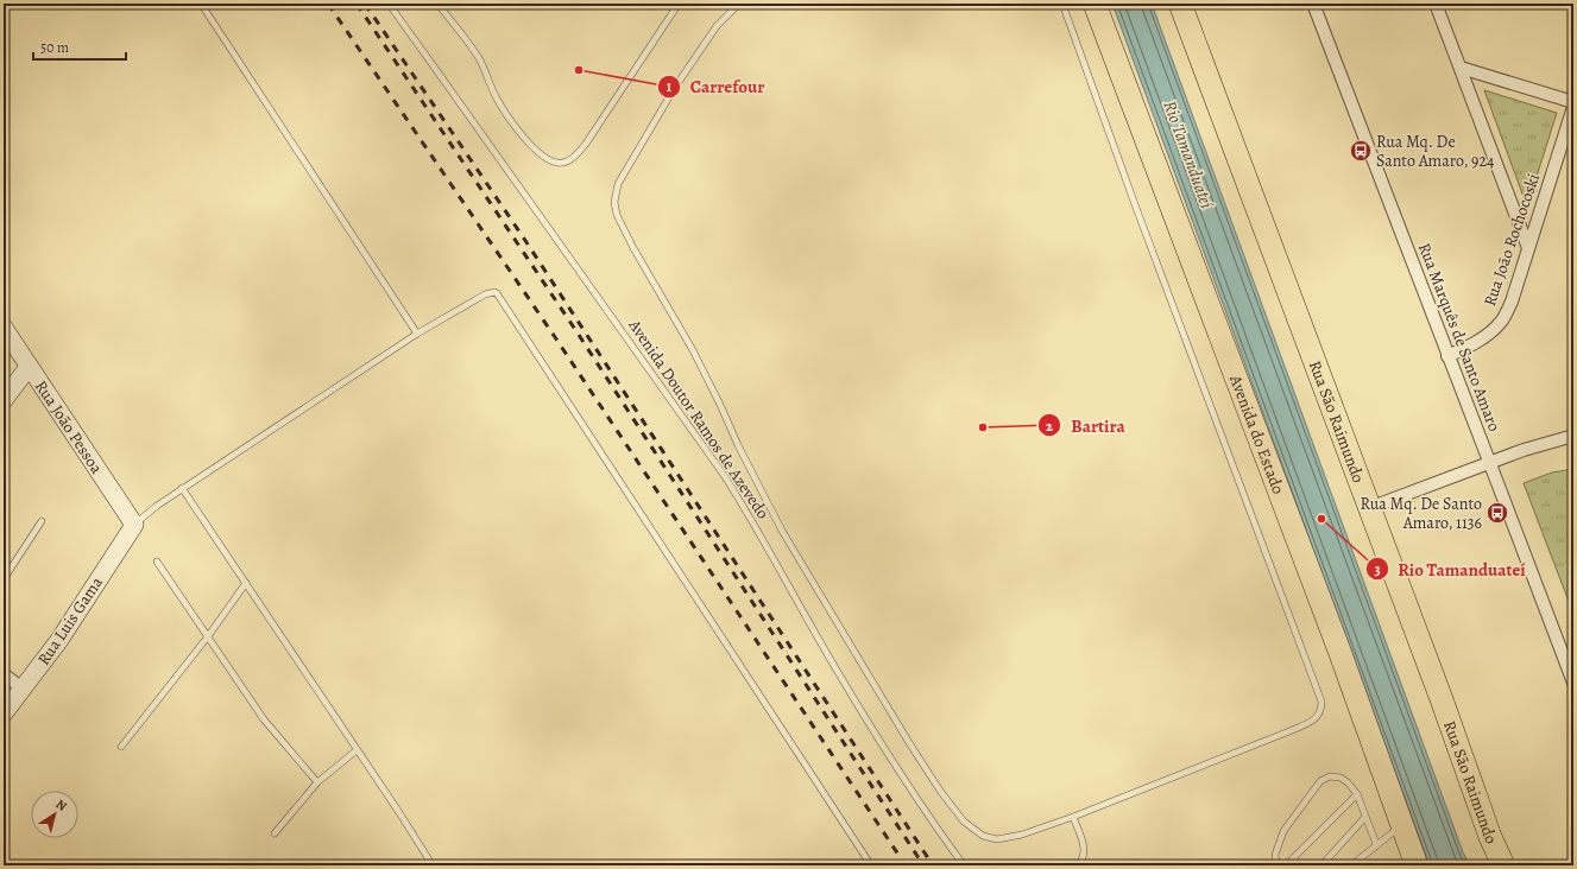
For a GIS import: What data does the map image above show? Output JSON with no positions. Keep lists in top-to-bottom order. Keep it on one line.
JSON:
{"streets":{"highway":["Rua São Raimundo","Avenida do Estado"],"street":["Rua João Rochocoski","Rua Marquês de Santo Amaro","Rua João Pessoa","Rua Luis Gama"],"lane":["Avenida Doutor Ramos de Azevedo"]},"crossings":[["Rua João Rochocoski","Rua Marquês de Santo Amaro"],["Rua João Pessoa","Rua Luis Gama"]],"water":["Rio Tamanduateí"],"places":{"other":["Carrefour","Bartira","Rio Tamanduateí"],"bus stop":["Rua Mq. De Santo Amaro, 924","Rua Mq. De Santo Amaro, 1136"]},"scale_bar":"50 m","north":"top right"}
